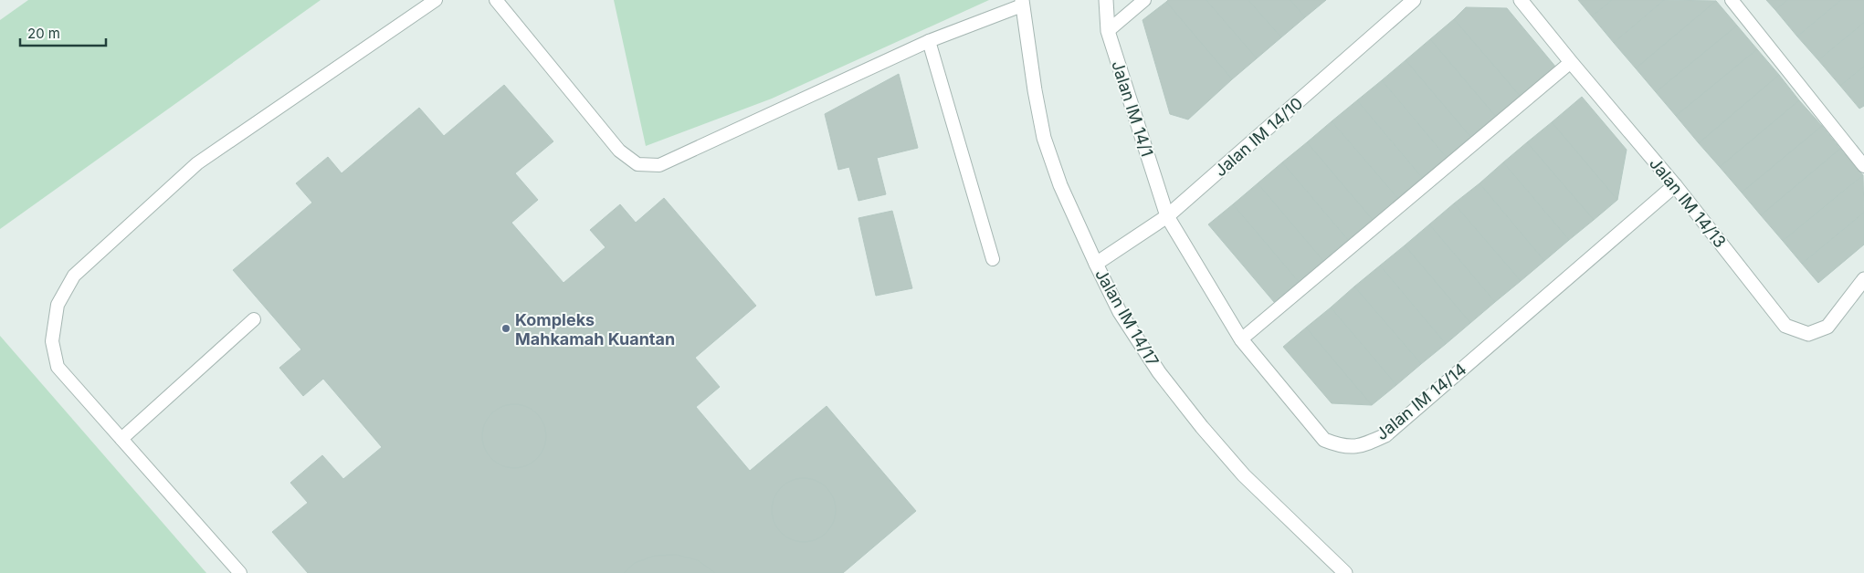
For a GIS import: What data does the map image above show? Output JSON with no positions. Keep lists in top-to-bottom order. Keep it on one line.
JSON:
{"streets":{"street":["Jalan IM 14/1","Jalan IM 14/10","Jalan IM 14/13","Jalan IM 14/17","Jalan IM 14/14"]},"crossings":[["Jalan IM 14/1","Jalan IM 14/10"],["Jalan IM 14/1","Jalan IM 14/14"],["Jalan IM 14/10","Jalan IM 14/17"],["Jalan IM 14/10","Jalan IM 14/14"],["Jalan IM 14/13","Jalan IM 14/14"]],"places":["Kompleks Mahkamah Kuantan"],"scale_bar":"20 m"}
